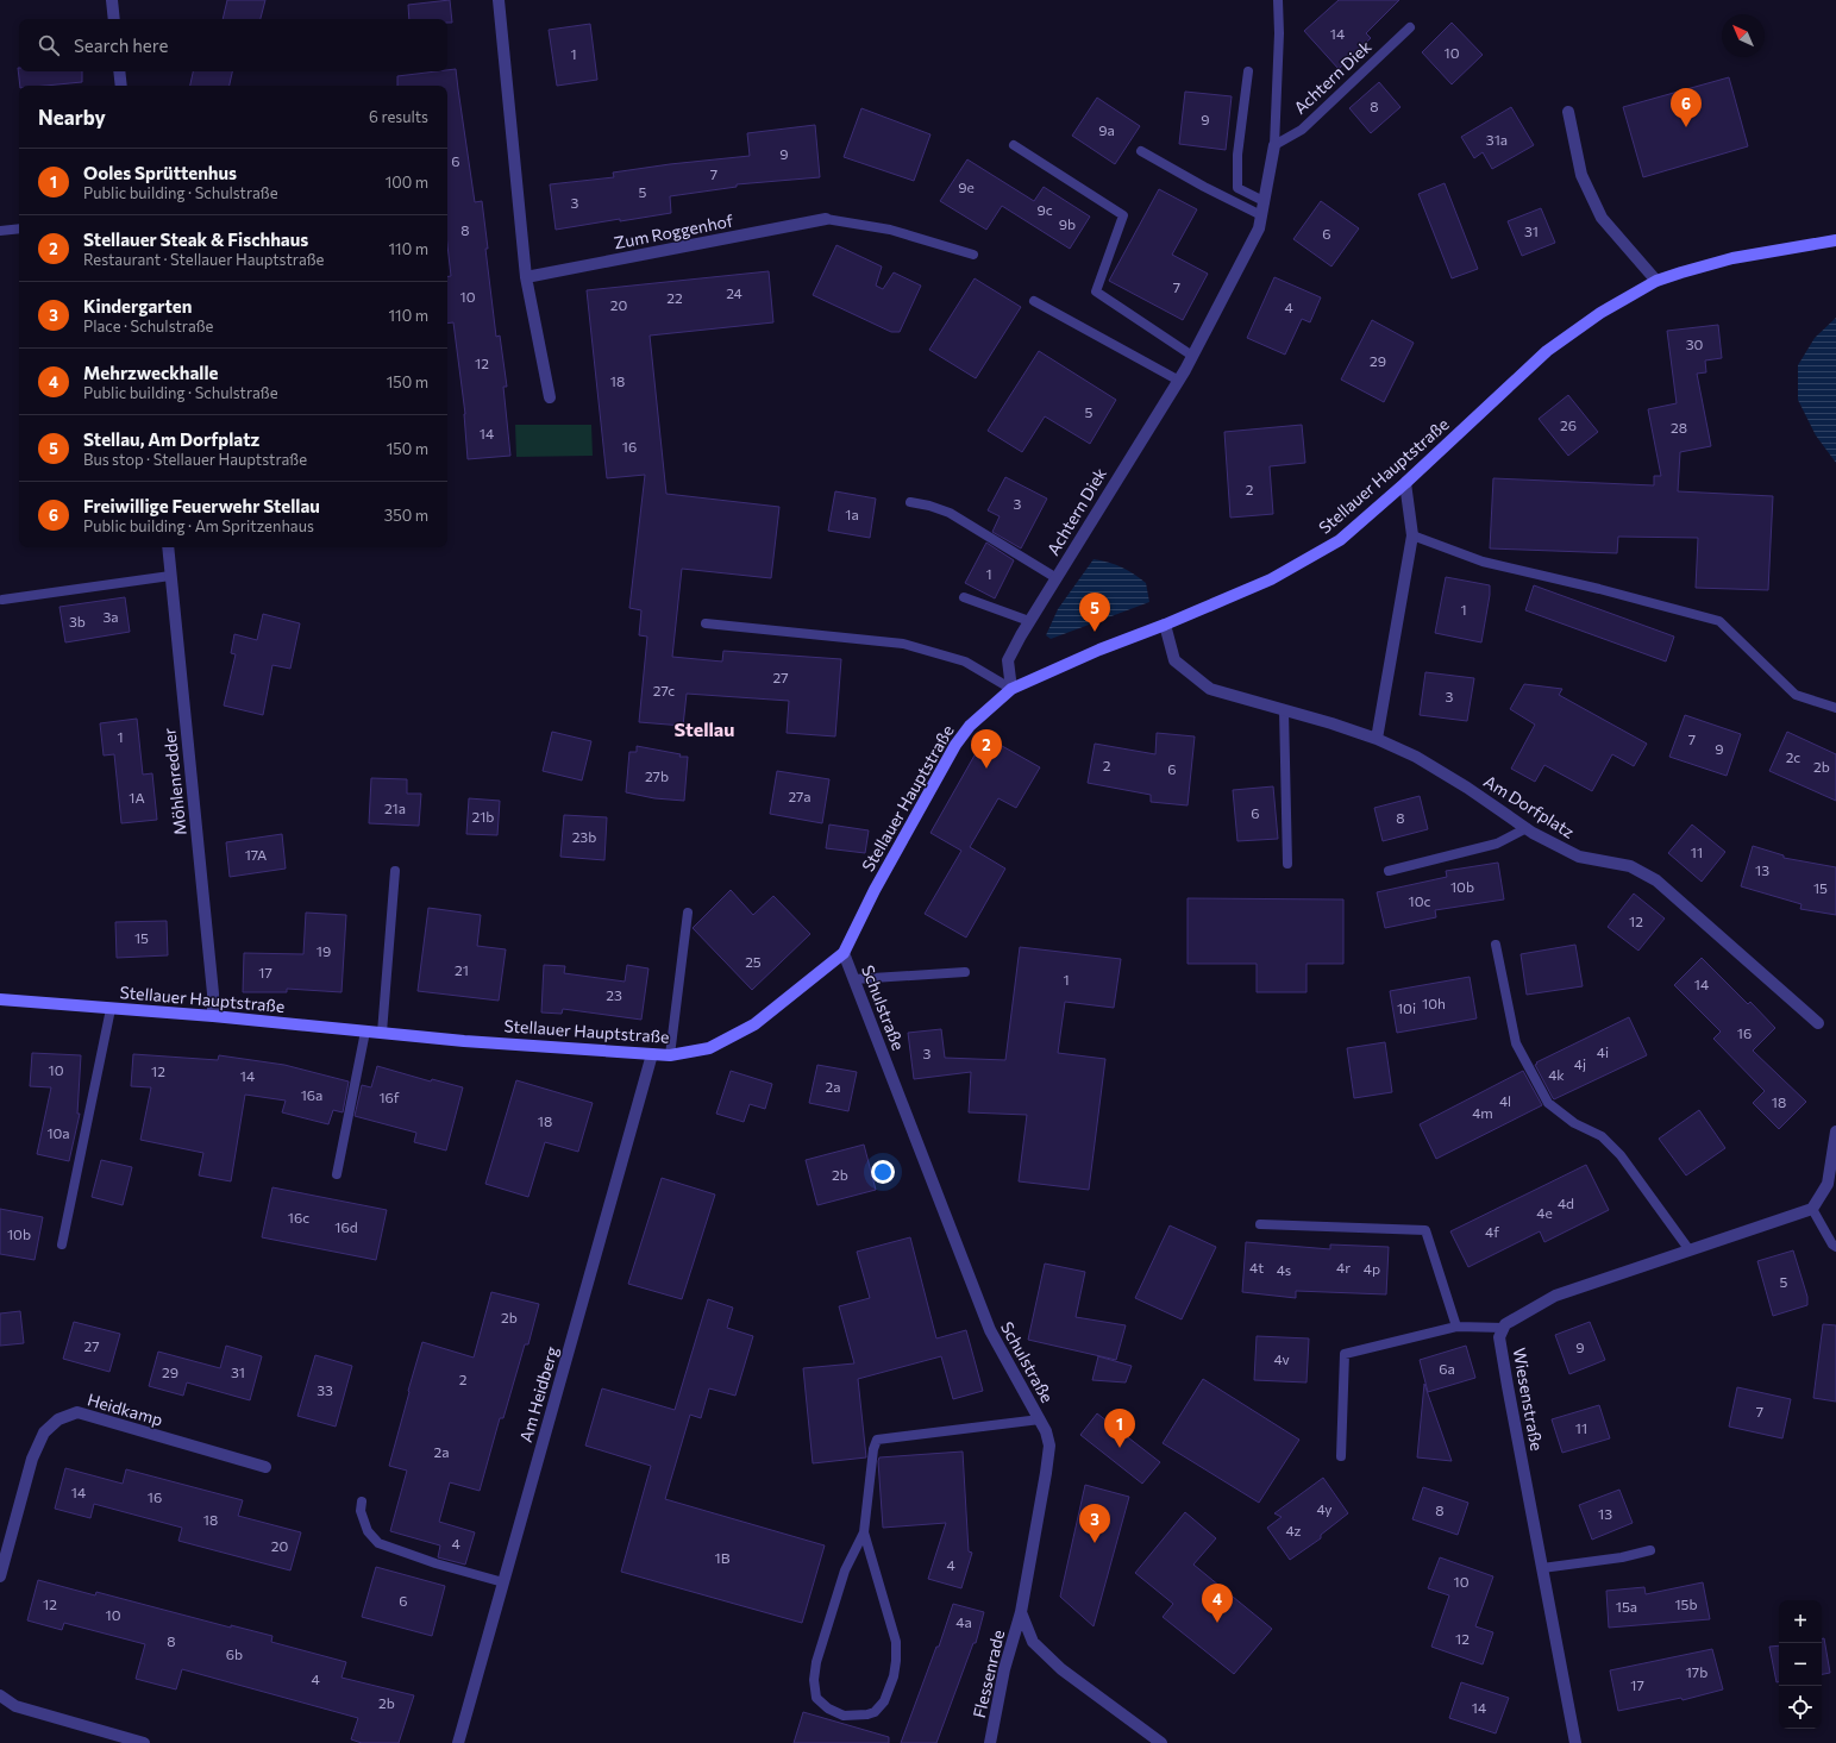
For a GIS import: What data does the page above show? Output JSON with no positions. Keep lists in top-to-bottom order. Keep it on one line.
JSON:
{"streets":{"street":["Achtern Diek","Zum Roggenhof","Stellauer Hauptstraße","Möhlenredder","Am Dorfplatz","Schulstraße","Am Heidberg","Wiesenstraße","Heidkamp","Flessenrade"]},"crossings":[["Achtern Diek","Stellauer Hauptstraße"],["Stellauer Hauptstraße","Möhlenredder"],["Stellauer Hauptstraße","Am Dorfplatz"],["Stellauer Hauptstraße","Schulstraße"],["Stellauer Hauptstraße","Am Heidberg"],["Schulstraße","Flessenrade"]],"districts":["Stellau"],"house_numbers":["14","10","1","8","9","9a","31a","9","6","7","9e","5","3","9c","9b","8","31","6","7","24","10","22","20","4","30","29","12","18","5","26","28","14","16","2","3","1a","1","1","3a","3b","27","27c","3","1","7","9","2c","2","2b","6","27b","27a","1A","21a","6","21b","8","23b","11","17A","13","10b","15","10c","12","15","19","25","21","17","1","14","23","10h","10i","16","4i","3","4j","10","12","4k","14","2a","16a","16f","4l","18","4m","18","10a","2b","4d","4e","16c","16d","4f","10b","4t","4r","4p","4s","5","2b","27","9","4v","6a","29","31","2","33","7","11","2a","14","16","4y","8","13","18","4z","4","20","1B","4","10","6","12","15b","15a","10","4a","12","8","6b","17b","4","17","2b","14"],"north":"top left","page":{"search":"Search here","heading":["Nearby","6 results"],"pins":["6","5","2","1","3","4"],"list":[{"mark":"1","name":"Ooles Sprüttenhus","note":"Public building · Schulstraße","value":"100 m"},{"mark":"2","name":"Stellauer Steak & Fischhaus","note":"Restaurant · Stellauer Hauptstraße","value":"110 m"},{"mark":"3","name":"Kindergarten","note":"Place · Schulstraße","value":"110 m"},{"mark":"4","name":"Mehrzweckhalle","note":"Public building · Schulstraße","value":"150 m"},{"mark":"5","name":"Stellau, Am Dorfplatz","note":"Bus stop · Stellauer Hauptstraße","value":"150 m"},{"mark":"6","name":"Freiwillige Feuerwehr Stellau","note":"Public building · Am Spritzenhaus","value":"350 m"}],"map_buttons":["+","−"]}}
